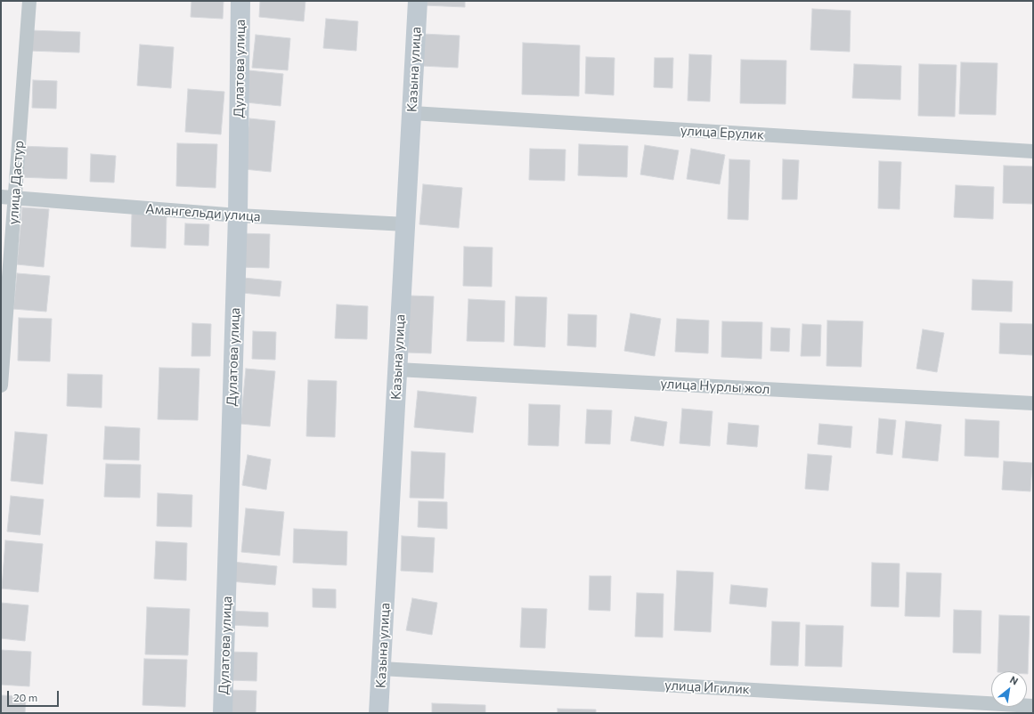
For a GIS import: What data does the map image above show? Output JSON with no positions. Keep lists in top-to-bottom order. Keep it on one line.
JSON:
{"streets":{"street":["Дулатова улица","Казына улица","улица Ерулик","улица Дастур","Амангельди улица","улица Нурлы жол","улица Игилик"]},"crossings":[["Дулатова улица","Амангельди улица"],["Казына улица","улица Ерулик"],["Казына улица","Амангельди улица"],["Казына улица","улица Нурлы жол"],["Казына улица","улица Игилик"],["улица Дастур","Амангельди улица"]],"scale_bar":"20 m","north":"top right"}
